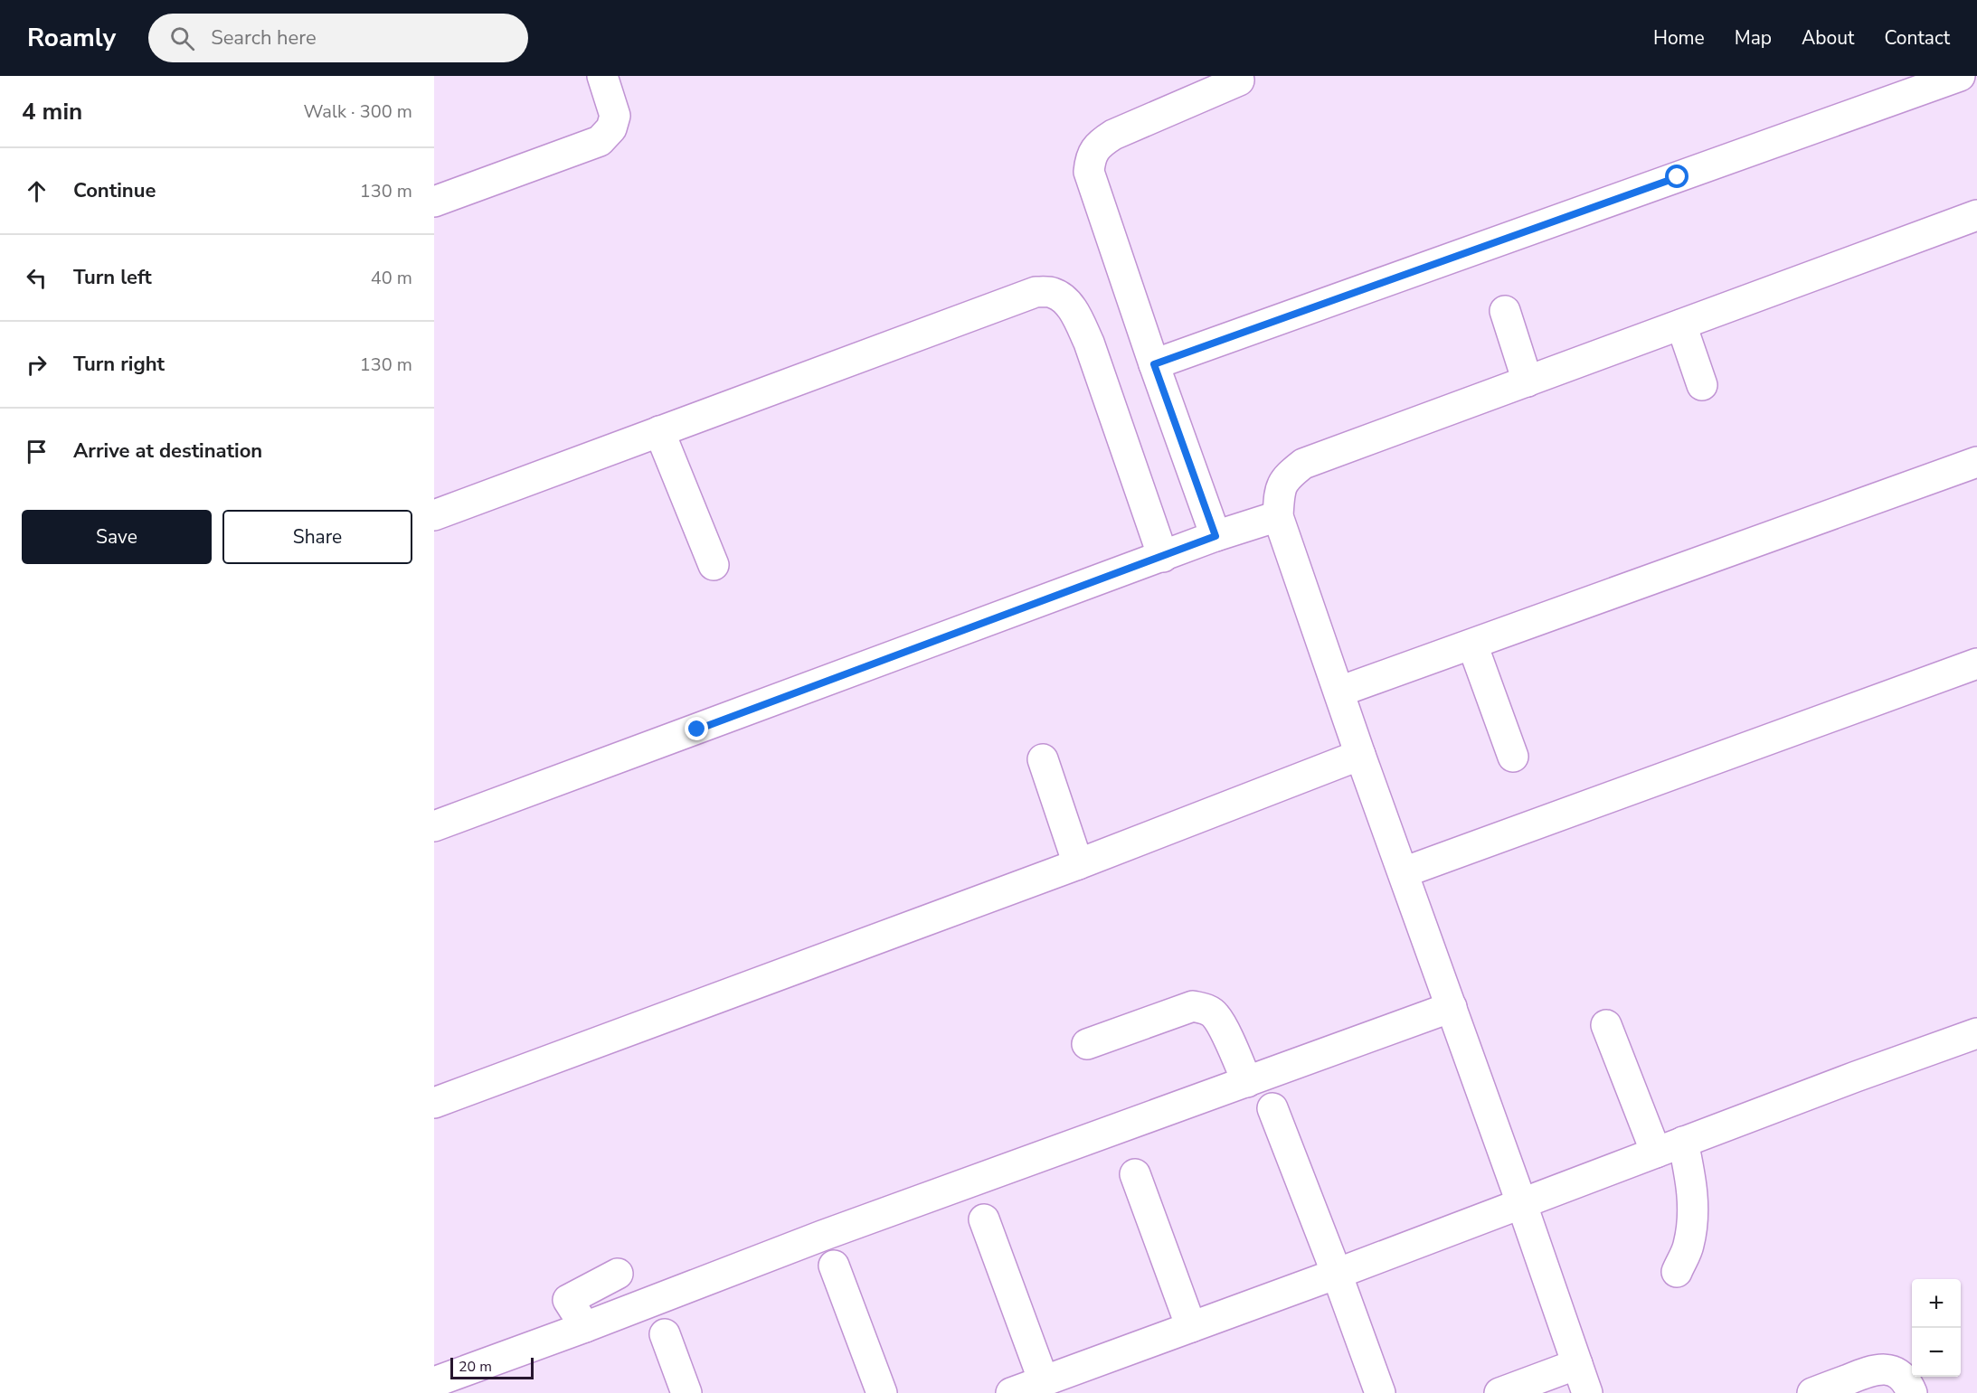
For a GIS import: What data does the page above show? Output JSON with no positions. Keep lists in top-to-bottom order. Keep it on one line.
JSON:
{"scale_bar":"20 m","page":{"header":"Roamly","search":"Search here","nav":["Home","Map","About","Contact"],"heading":["4 min","Walk · 300 m"],"list":[["Continue","130 m"],["Turn left","40 m"],["Turn right","130 m"],"Arrive at destination"],"buttons":["Save","Share"],"map_buttons":["+","−"],"scale":"20 m"}}
